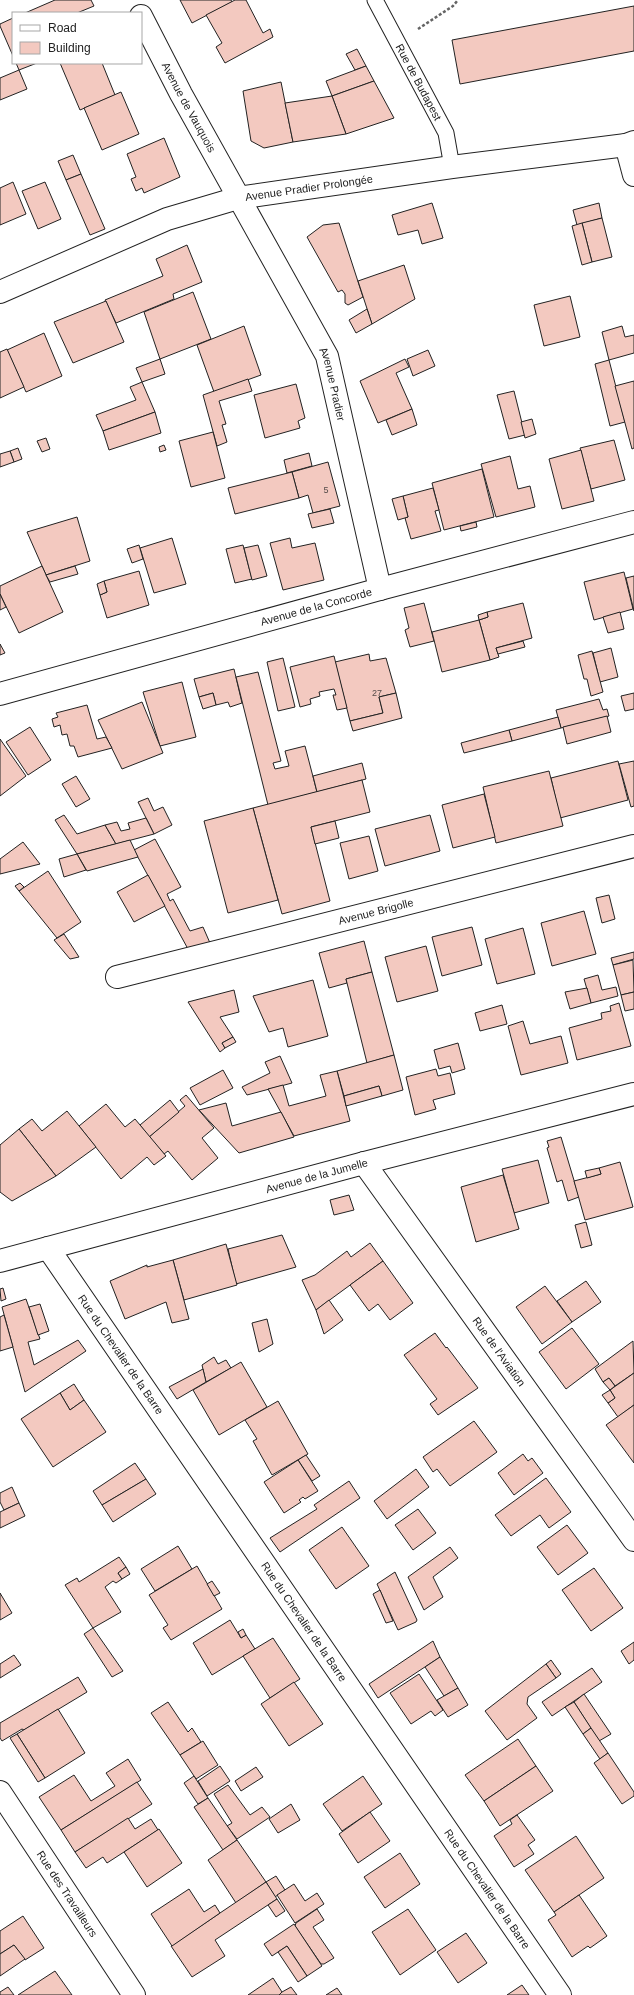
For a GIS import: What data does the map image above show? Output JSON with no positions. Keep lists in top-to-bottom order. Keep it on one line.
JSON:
{"streets":{"street":["Avenue de Vauquois","Avenue Pradier Prolongée","Avenue Pradier","Avenue de la Concorde","Avenue Brigolle","Avenue de la Jumelle","Rue de l'Aviation","Rue du Chevalier de la Barre","Rue des Travailleurs"],"lane":["Rue de Budapest"]},"crossings":[["Rue de Budapest","Avenue Pradier Prolongée"],["Avenue de Vauquois","Avenue Pradier Prolongée"],["Avenue de Vauquois","Avenue Pradier"],["Avenue Pradier Prolongée","Avenue Pradier"],["Avenue Pradier","Avenue de la Concorde"],["Avenue de la Jumelle","Rue de l'Aviation"],["Avenue de la Jumelle","Rue du Chevalier de la Barre"]],"house_numbers":["5","27"],"legend":["Road","Building"]}
